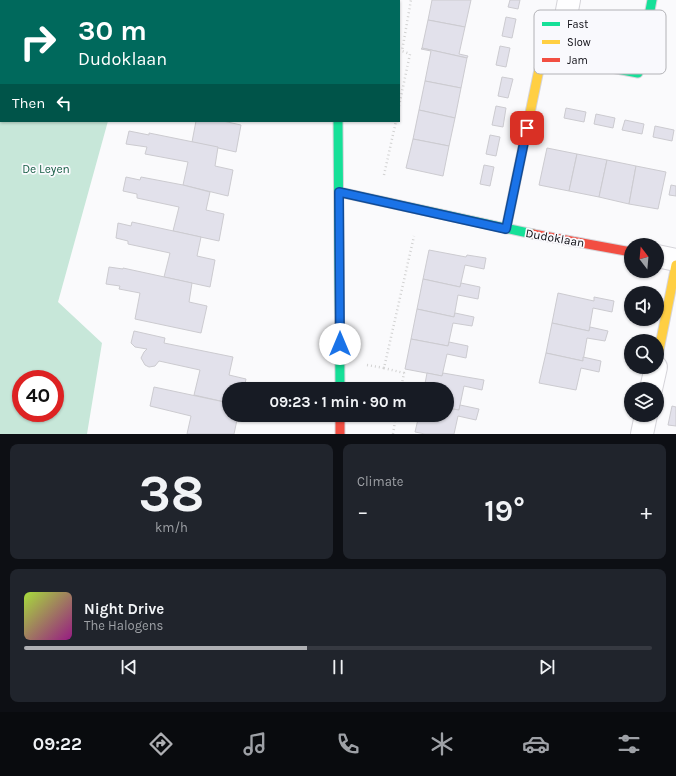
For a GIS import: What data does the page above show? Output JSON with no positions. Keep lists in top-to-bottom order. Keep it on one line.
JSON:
{"streets":{"street":["Dudoklaan"]},"parks":["De Leyen"],"legend":["Fast","Slow","Jam"],"north":"top","page":{"turn":["30 m","Dudoklaan"],"then":"Then","limit":"40","trip":"09:23 · 1 min · 90 m","tile":[["38","km/h"],"Climate"],"heat":["−","19°","+"],"song":["Night Drive","The Halogens"],"tabs":"09:22"}}
